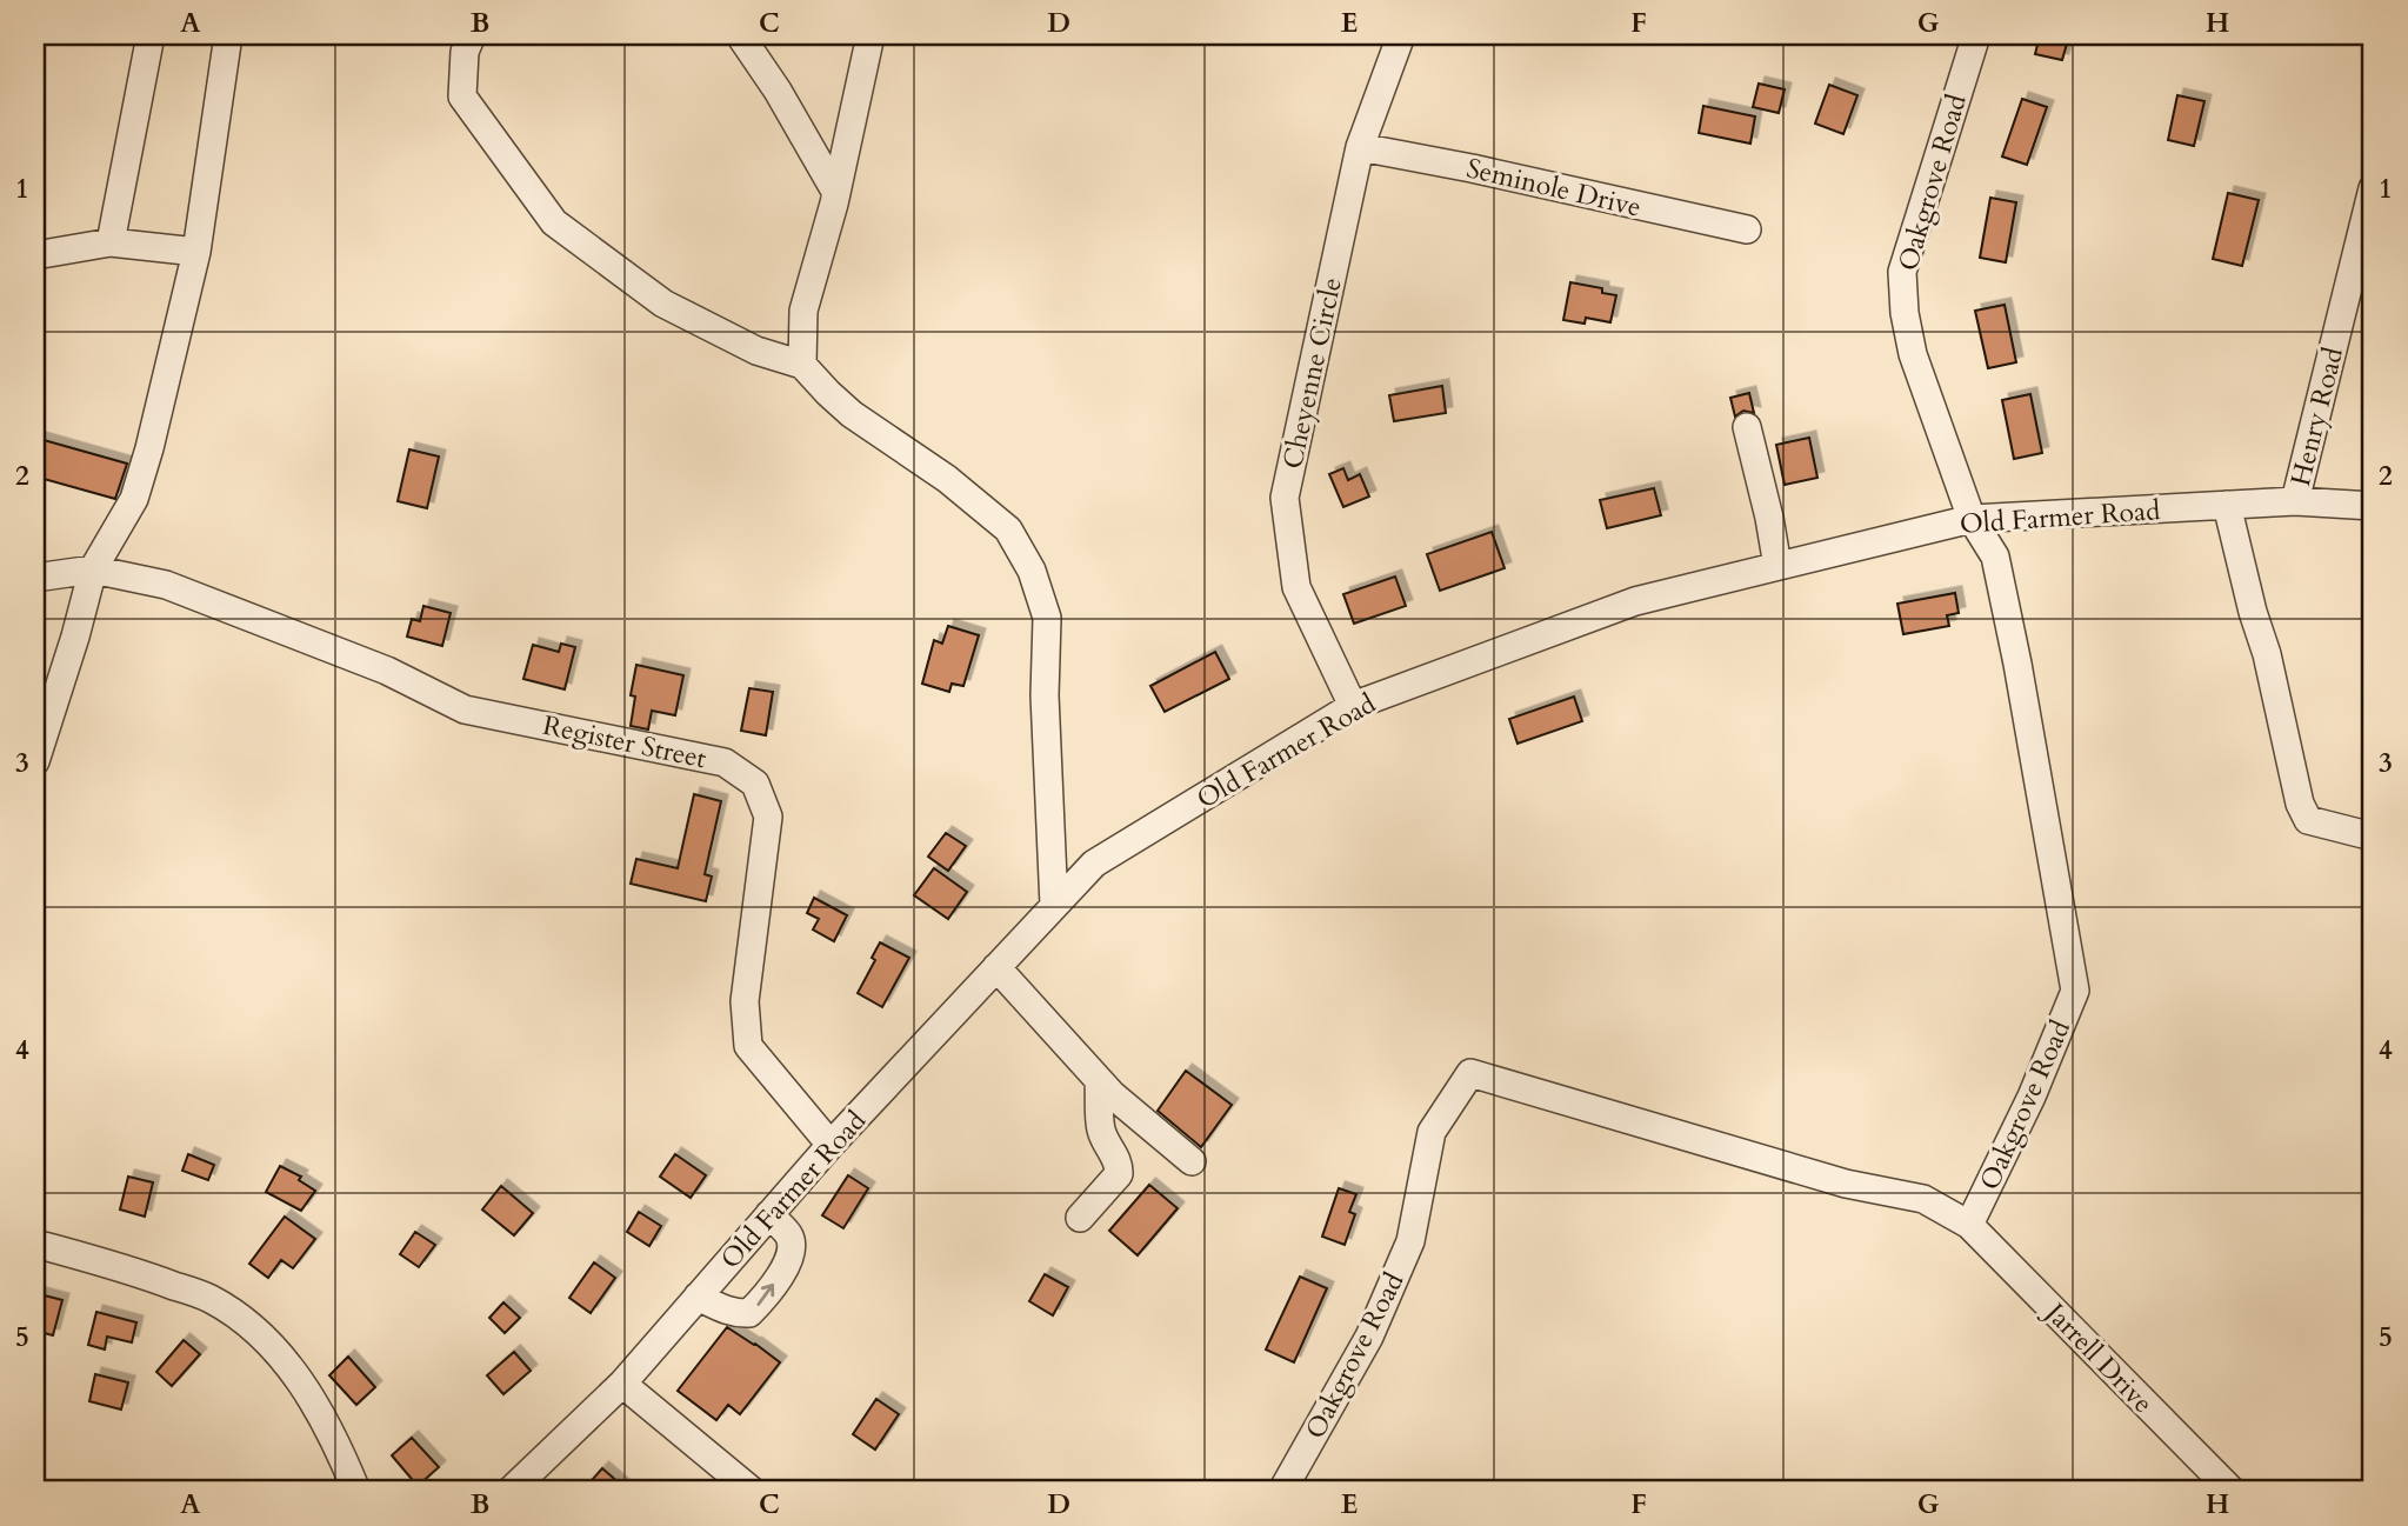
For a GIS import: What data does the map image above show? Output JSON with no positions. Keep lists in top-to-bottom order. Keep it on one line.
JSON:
{"streets":{"street":["Oakgrove Road","Seminole Drive","Cheyenne Circle","Henry Road","Old Farmer Road","Register Street","Jarrell Drive"]},"crossings":[["Oakgrove Road","Old Farmer Road"],["Oakgrove Road","Jarrell Drive"],["Seminole Drive","Cheyenne Circle"],["Cheyenne Circle","Old Farmer Road"],["Henry Road","Old Farmer Road"],["Old Farmer Road","Register Street"]],"grid":{"columns":["A","B","C","D","E","F","G","H"],"rows":["1","2","3","4","5"]}}
